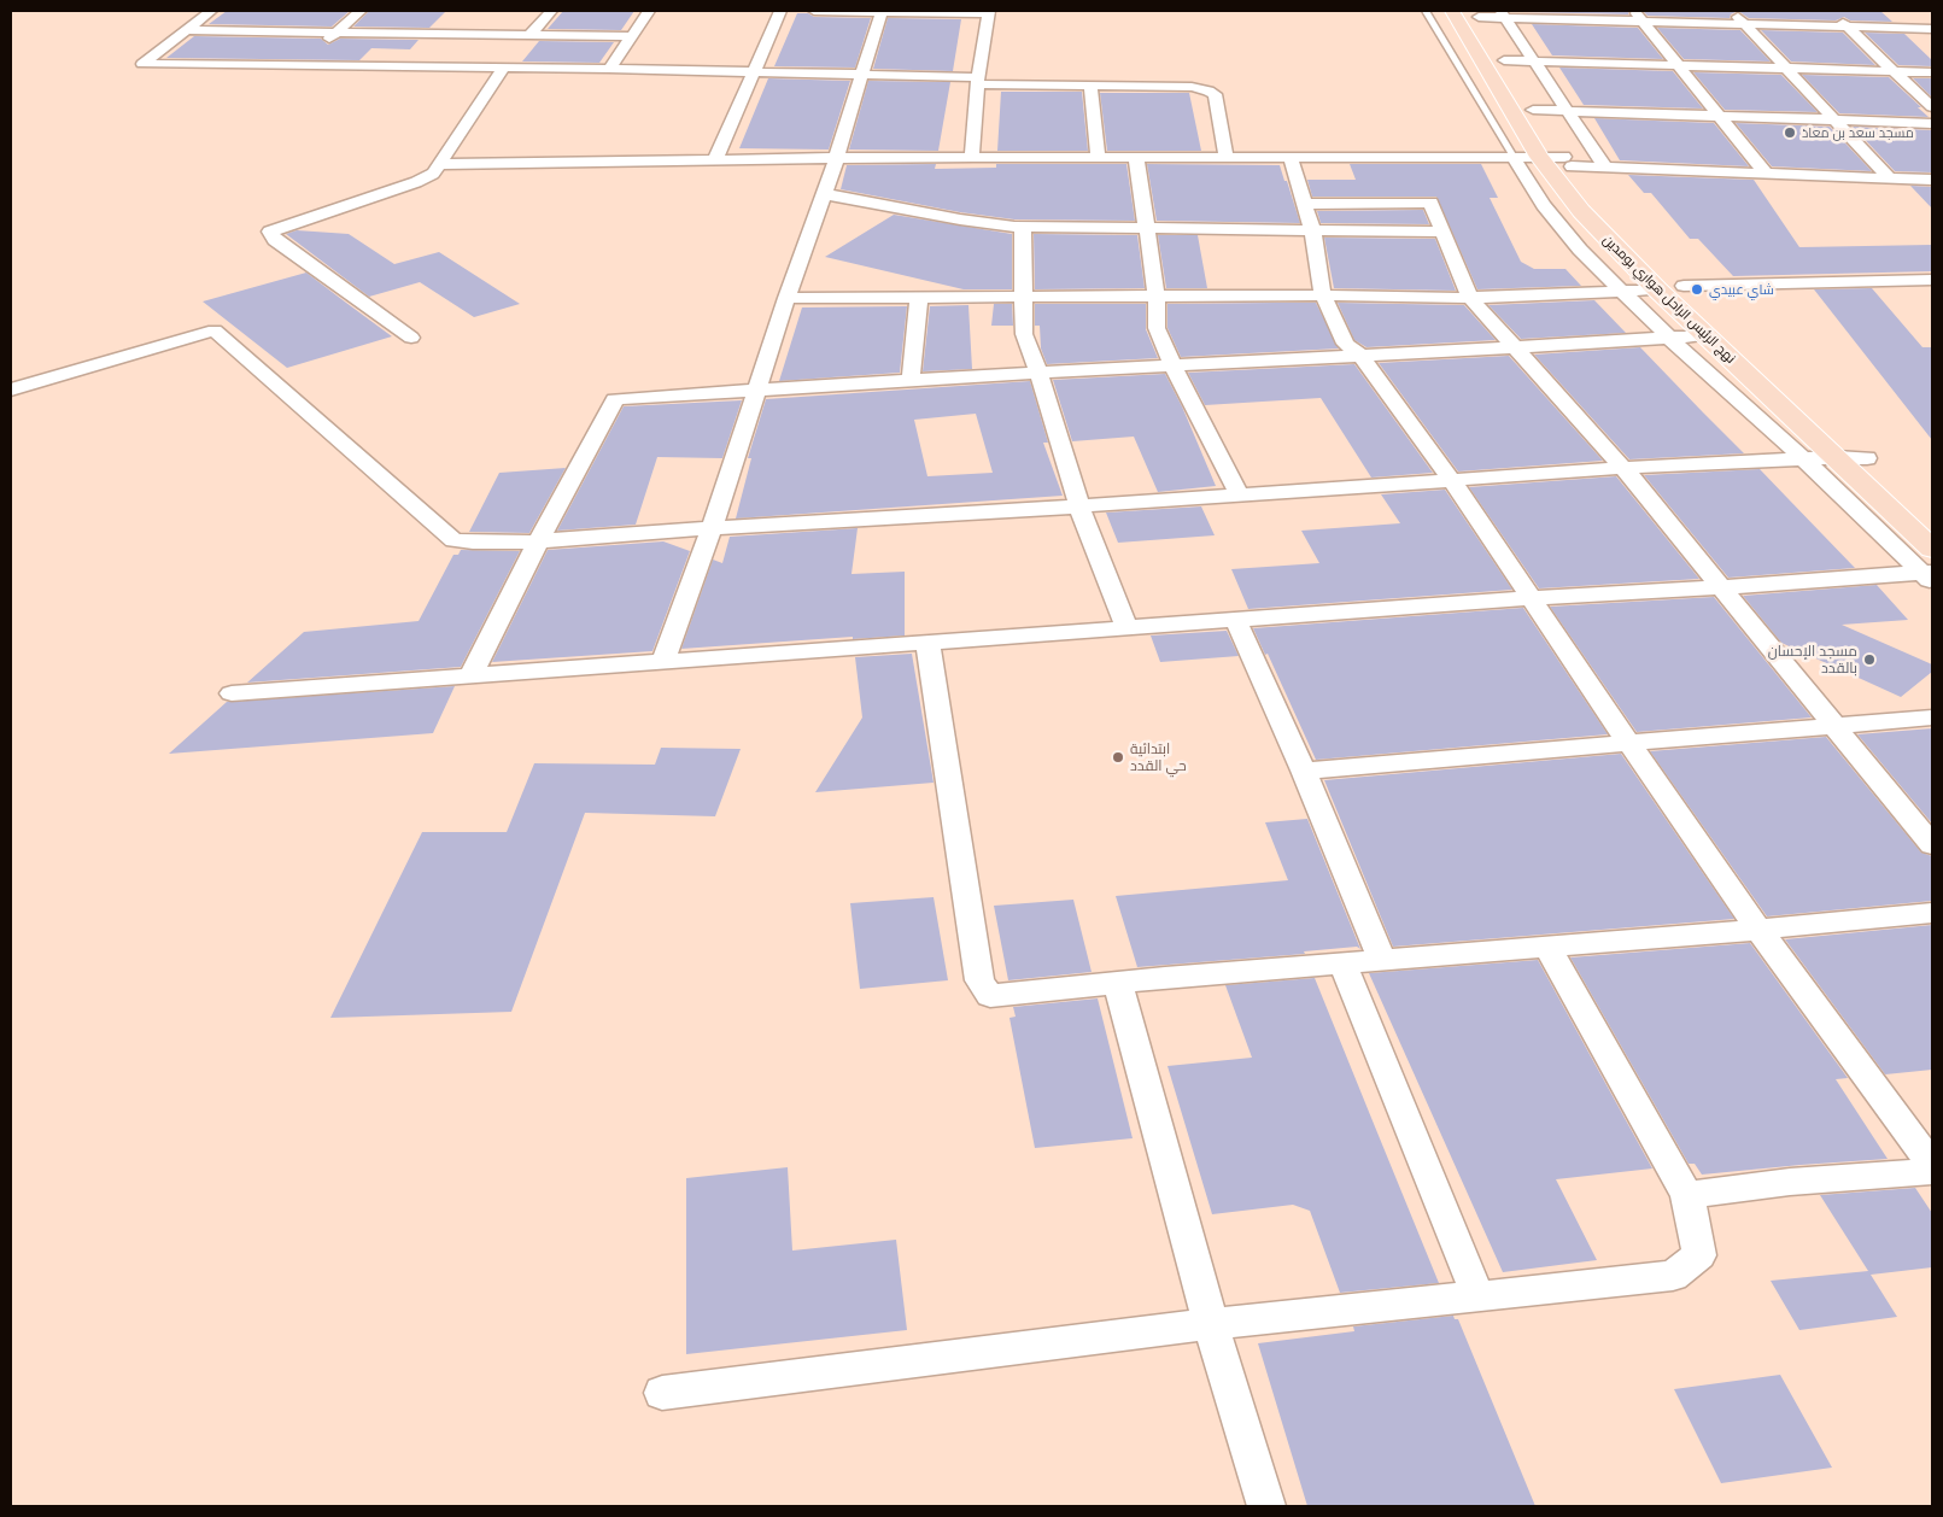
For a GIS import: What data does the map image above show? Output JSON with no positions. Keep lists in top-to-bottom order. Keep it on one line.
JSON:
{"streets":{"main road":["نهج الرئيس الراحل هواري بومدين"]},"places":["مسجد سعد بن معاذ","شاي عبيدي","مسجد الإحسان بالقدد","ابتدائية حي القدد"]}
